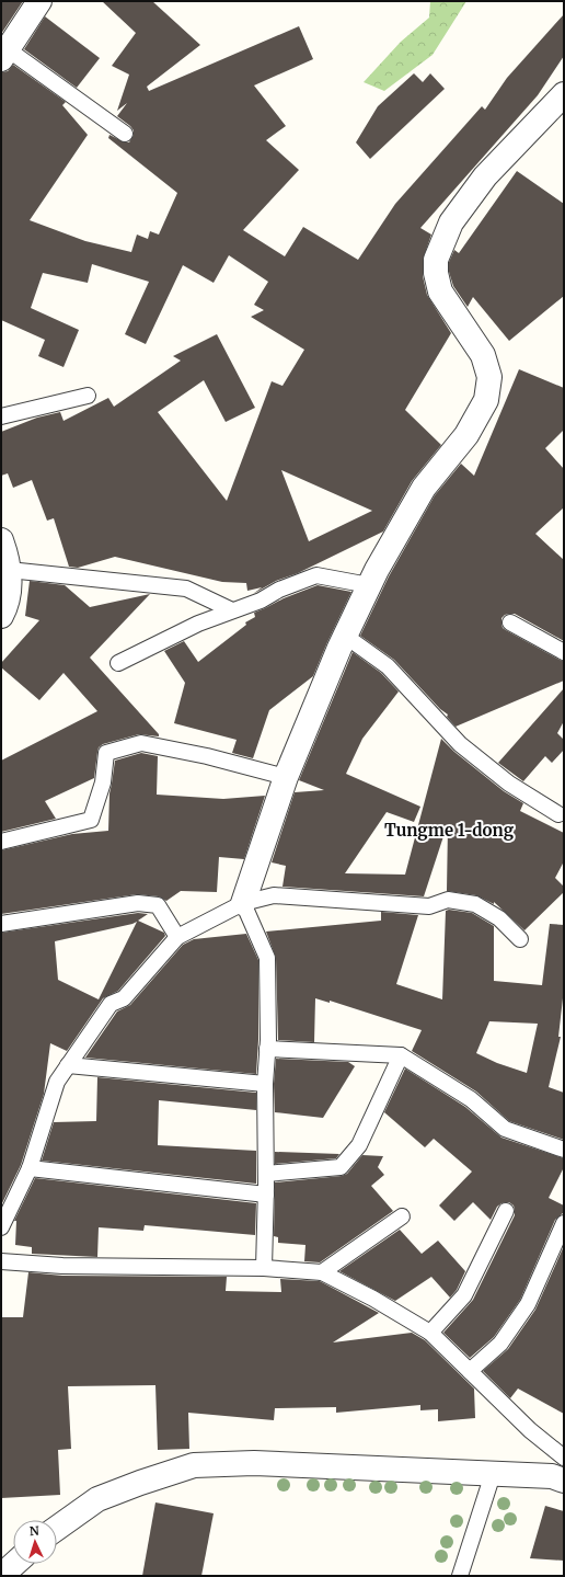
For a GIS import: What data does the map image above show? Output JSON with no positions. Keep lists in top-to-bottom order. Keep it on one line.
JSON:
{"districts":["Tungme 1-dong"],"north":"top"}
